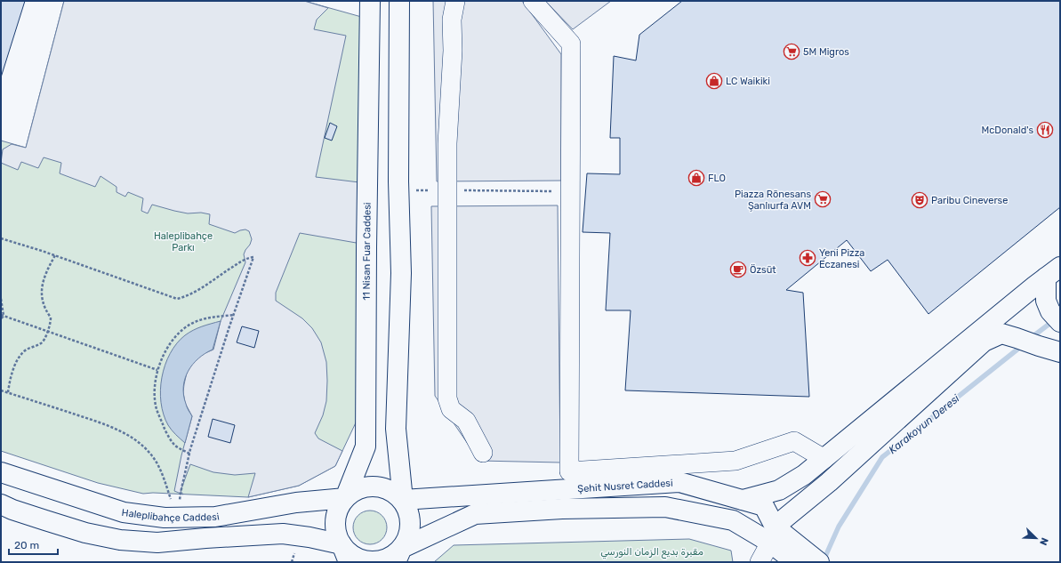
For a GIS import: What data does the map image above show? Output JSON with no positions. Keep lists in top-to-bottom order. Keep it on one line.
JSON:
{"streets":{"main road":["11 Nisan Fuar Caddesi","Şehit Nusret Caddesi","Haleplibahçe Caddesi"]},"crossings":[["11 Nisan Fuar Caddesi","Şehit Nusret Caddesi"],["11 Nisan Fuar Caddesi","Haleplibahçe Caddesi"],["Şehit Nusret Caddesi","Haleplibahçe Caddesi"]],"water":["Karakoyun Deresi"],"parks":["Haleplibahçe Parkı","مقبرة بديع الزمان النورسي"],"places":{"supermarket":["5M Migros","Piazza Rönesans Şanlıurfa AVM"],"shop":["LC Waikiki","FLO"],"restaurant":["McDonald's"],"theatre":["Paribu Cineverse"],"pharmacy":["Yeni Pizza Eczanesi"],"cafe":["Özsüt"]},"scale_bar":"20 m","north":"bottom right"}
